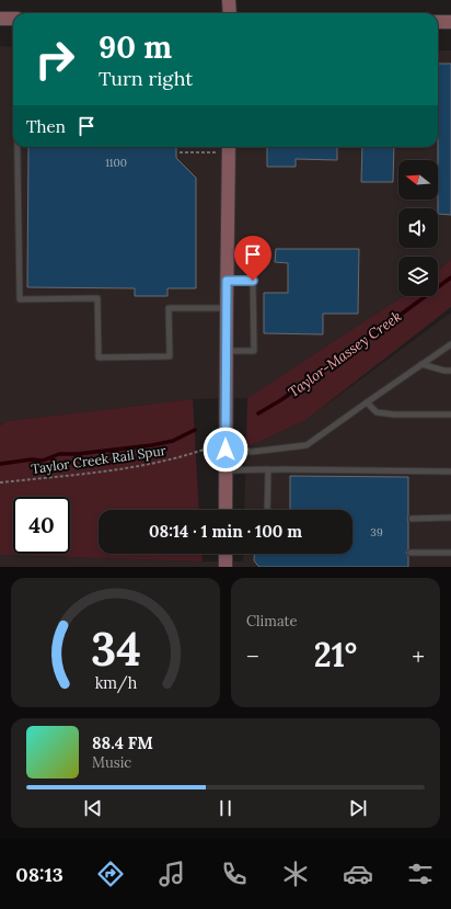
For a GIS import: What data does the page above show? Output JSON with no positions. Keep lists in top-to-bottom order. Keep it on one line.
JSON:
{"streets":{"path":["Taylor Creek Rail Spur"]},"water":["Taylor-Massey Creek"],"house_numbers":["1100","39"],"north":"left","page":{"turn":["90 m","Turn right"],"then":"Then","limit":"40","trip":"08:14 · 1 min · 100 m","tile":"Climate","heat":["−","21°","+"],"song":["88.4 FM","Music"],"tabs":"08:13","gauge":["34","km/h"]}}
